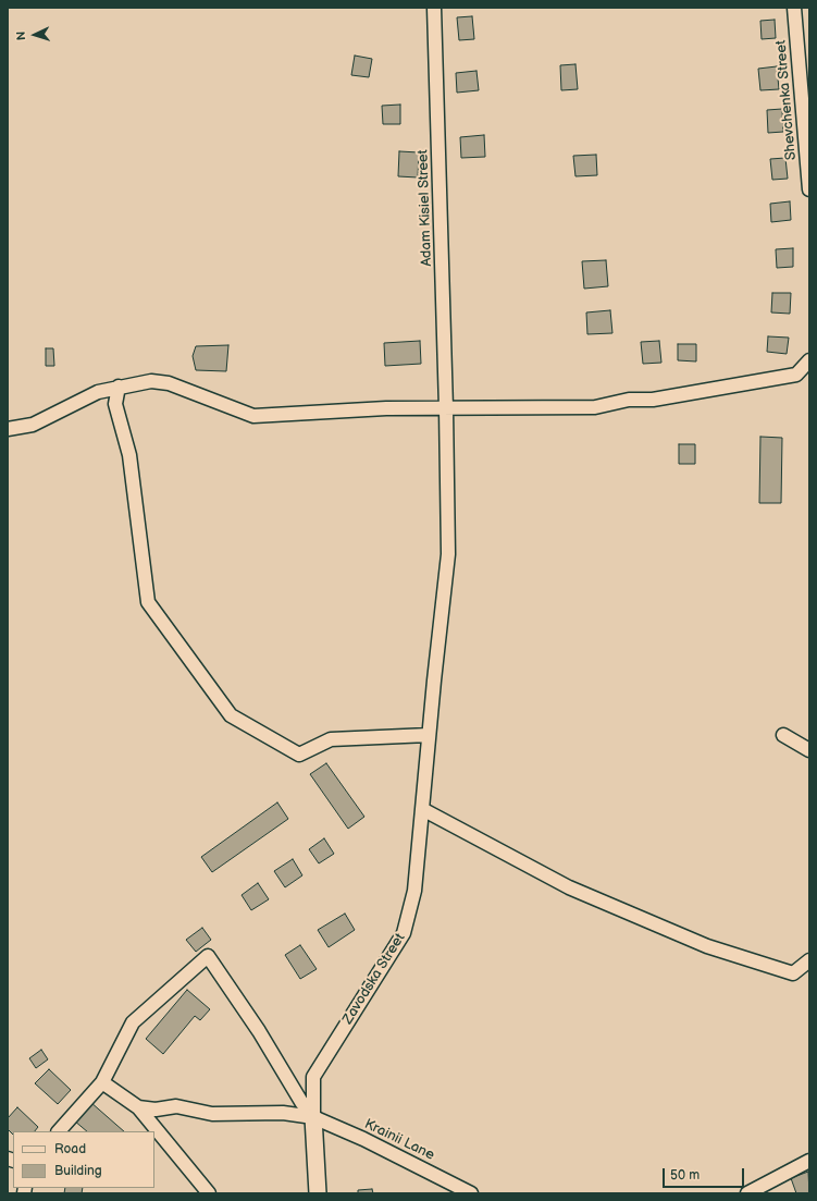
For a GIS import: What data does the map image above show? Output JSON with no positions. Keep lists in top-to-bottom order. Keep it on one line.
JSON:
{"streets":{"street":["Shevchenka Street","Adam Kisiel Street","Zavodska Street","Krainii Lane"]},"crossings":[["Adam Kisiel Street","Zavodska Street"],["Zavodska Street","Krainii Lane"]],"legend":["Road","Building"],"scale_bar":"50 m","north":"left"}
